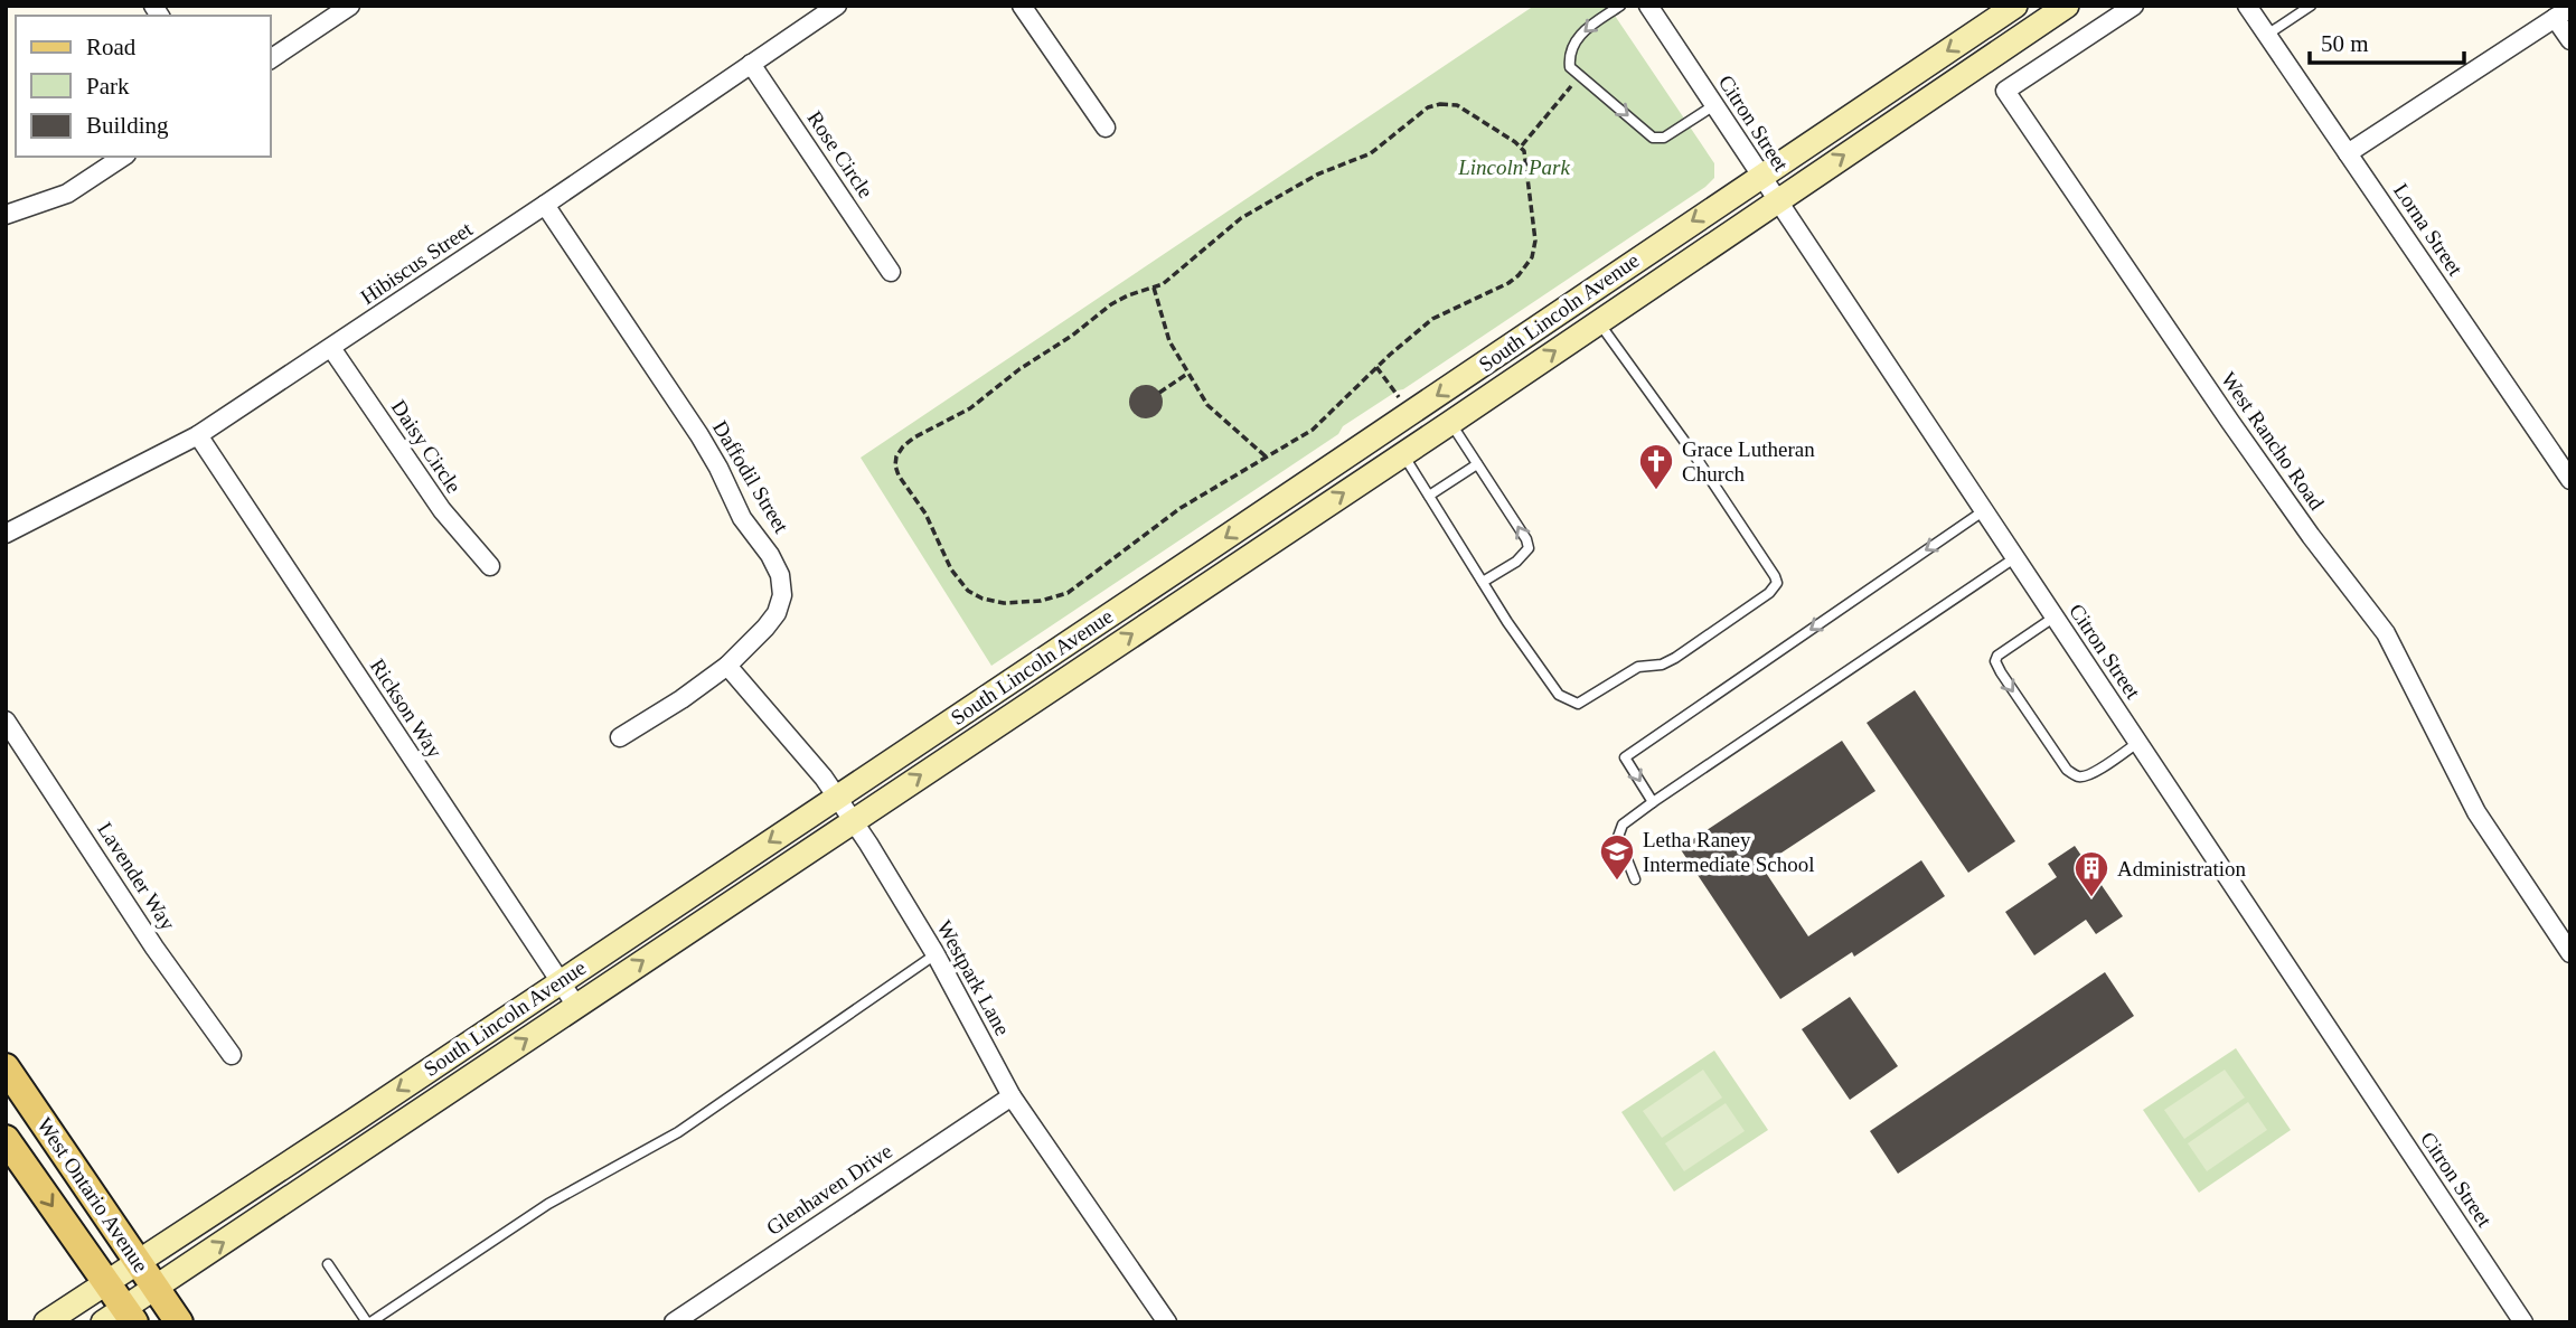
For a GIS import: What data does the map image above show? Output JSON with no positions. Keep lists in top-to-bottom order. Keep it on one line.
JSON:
{"streets":{"main road":["South Lincoln Avenue","West Ontario Avenue"],"street":["Citron Street","Rose Circle","Lorna Street","Hibiscus Street","West Rancho Road","Daisy Circle","Daffodil Street","Rickson Way","Lavender Way","Westpark Lane","Glenhaven Drive"]},"crossings":[["Citron Street","South Lincoln Avenue"],["Rose Circle","Hibiscus Street"],["Hibiscus Street","Daisy Circle"],["Hibiscus Street","Daffodil Street"],["Hibiscus Street","Rickson Way"],["South Lincoln Avenue","Rickson Way"],["South Lincoln Avenue","Westpark Lane"],["South Lincoln Avenue","West Ontario Avenue"],["Daffodil Street","Westpark Lane"],["Westpark Lane","Glenhaven Drive"]],"parks":["Lincoln Park"],"places":{"church":["Grace Lutheran Church"],"school or university":["Letha Raney Intermediate School"],"building":["Administration"]},"legend":["Road","Park","Building"],"scale_bar":"50 m"}
